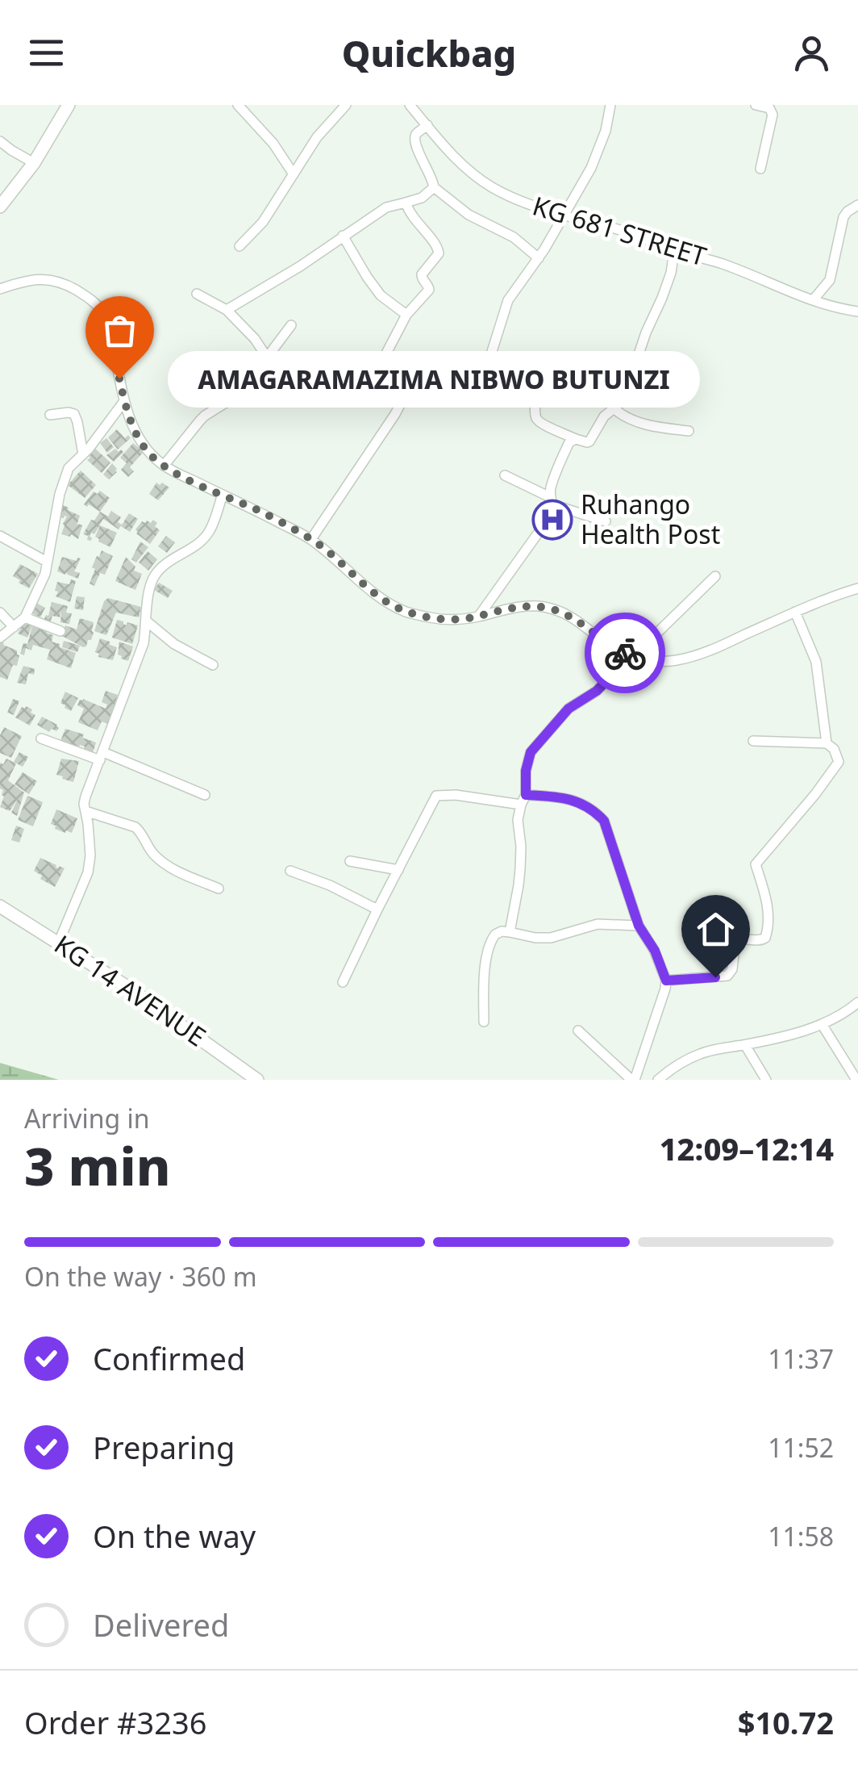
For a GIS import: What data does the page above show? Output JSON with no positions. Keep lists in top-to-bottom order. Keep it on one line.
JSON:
{"streets":{"main road":["KG 14 AVENUE"],"street":["KG 681 STREET"]},"places":{"other":["AMAGARAMAZIMA NIBWO BUTUNZI"],"hospital":["Ruhango Health Post"]},"page":{"header":"Quickbag","bubble":"AMAGARAMAZIMA NIBWO BUTUNZI","heading":["3 min","Arriving in","12:09–12:14"],"panel":["Order #3236","$10.72"],"bar":"On the way · 360 m","list":[["Confirmed","11:37"],["Preparing","11:52"],["On the way","11:58"],"Delivered"]}}
